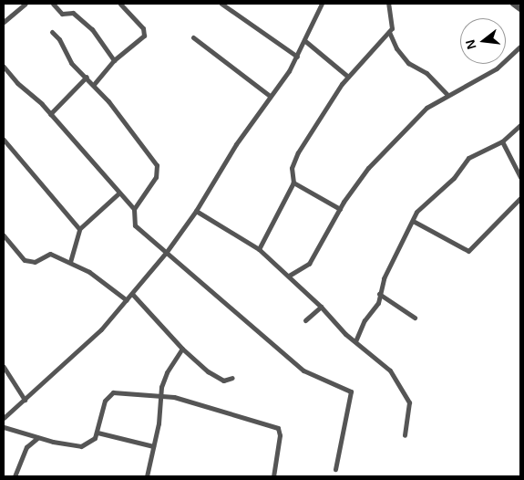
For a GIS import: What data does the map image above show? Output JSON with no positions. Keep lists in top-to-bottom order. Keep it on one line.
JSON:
{"north":"left"}
